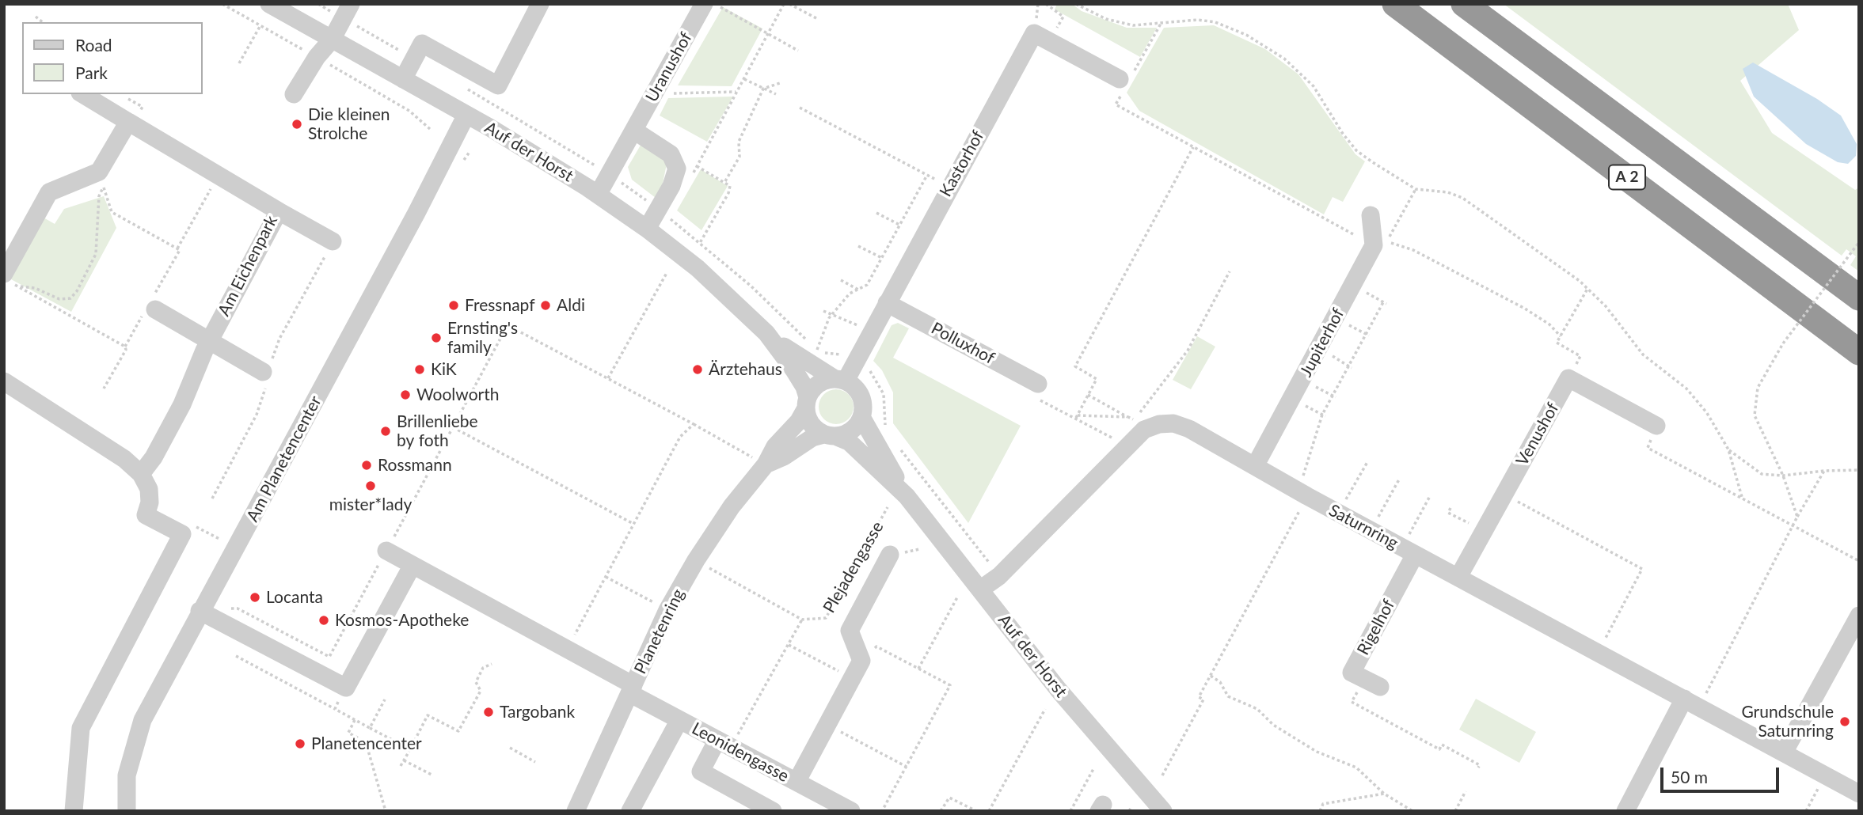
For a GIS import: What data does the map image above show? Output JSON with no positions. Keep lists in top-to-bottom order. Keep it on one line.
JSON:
{"streets":{"highway":["A 2"],"street":["Uranushof","Auf der Horst","Kastorhof","Am Eichenpark","Jupiterhof","Polluxhof","Venushof","Am Planetencenter","Saturnring","Rigelhof","Planetenring","Leonidengasse"],"path":["Plejadengasse"]},"crossings":[["Uranushof","Auf der Horst"],["Auf der Horst","Kastorhof"],["Auf der Horst","Am Planetencenter"],["Auf der Horst","Planetenring"],["Kastorhof","Polluxhof"],["Kastorhof","Planetenring"],["Jupiterhof","Saturnring"],["Venushof","Saturnring"],["Saturnring","Rigelhof"],["Plejadengasse","Planetenring"],["Planetenring","Leonidengasse"]],"places":["Die kleinen Strolche","Fressnapf","Aldi","Ernsting's family","KiK","Ärztehaus","Woolworth","Brillenliebe by foth","Rossmann","mister*lady","Locanta","Kosmos-Apotheke","Targobank","Grundschule Saturnring","Planetencenter"],"legend":["Road","Park"],"scale_bar":"50 m"}
